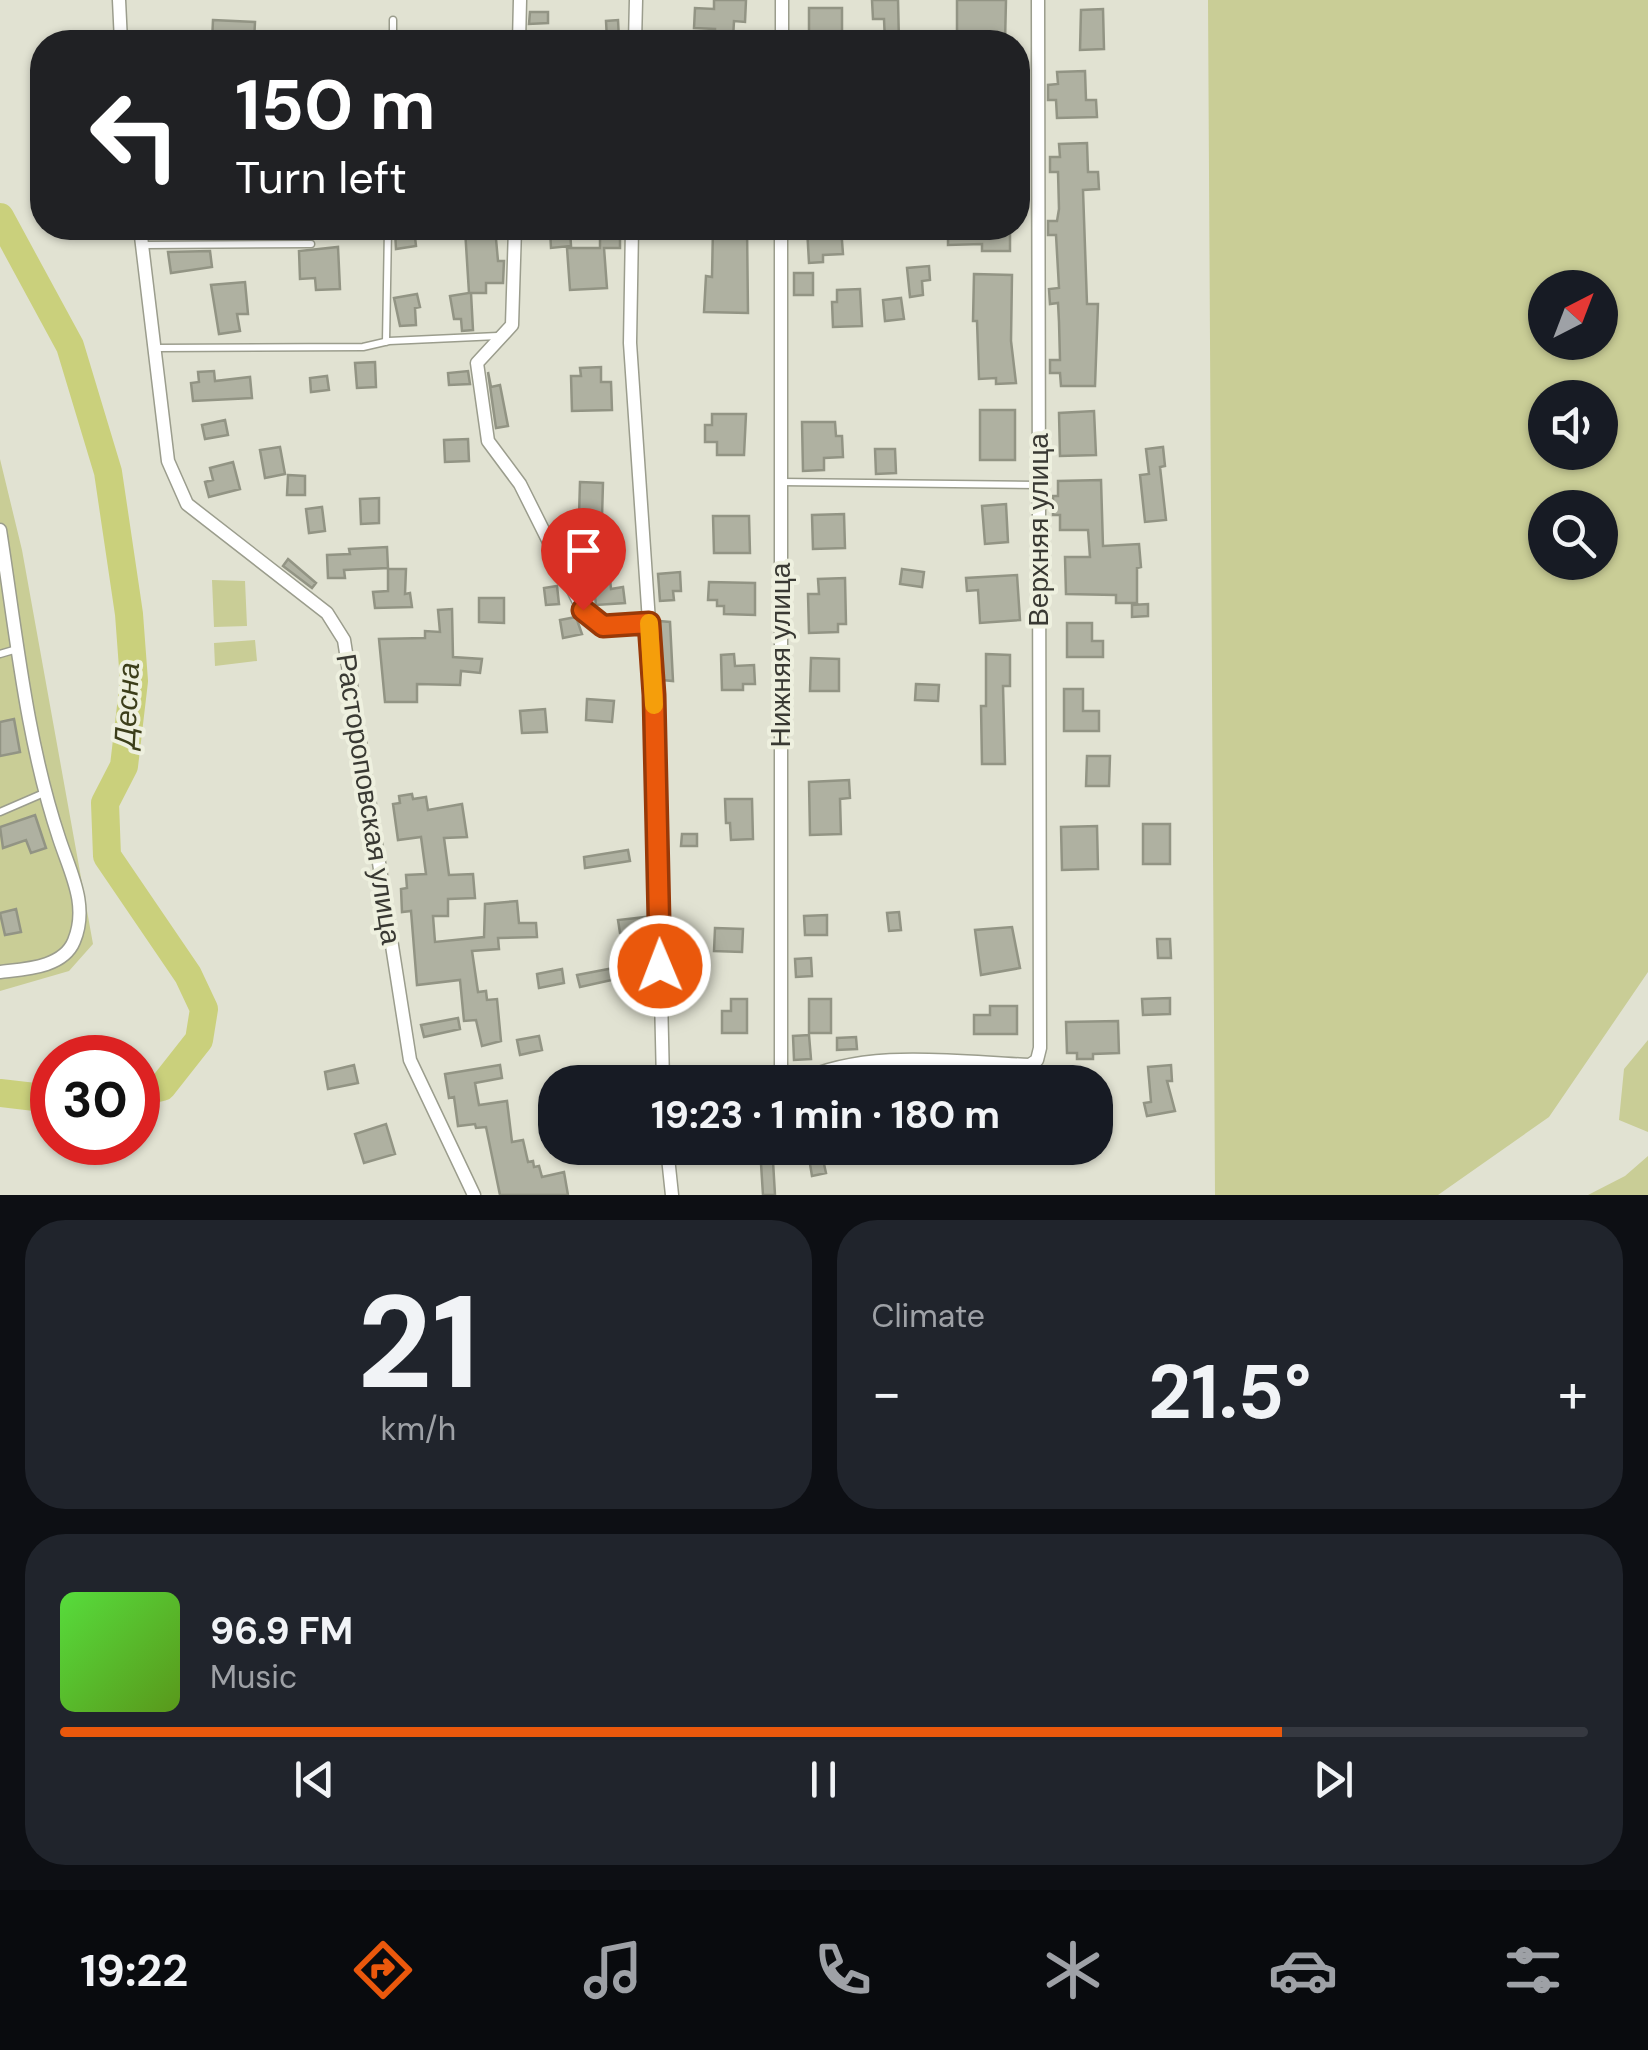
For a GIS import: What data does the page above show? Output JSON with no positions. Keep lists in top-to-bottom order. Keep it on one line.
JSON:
{"streets":{"street":["Верхняя улица","Нижняя улица","Растороповская улица"]},"water":["Десна"],"north":"top right","page":{"turn":["150 m","Turn left"],"limit":"30","trip":"19:23 · 1 min · 180 m","tile":[["21","km/h"],"Climate"],"heat":["−","21.5°","+"],"song":["96.9 FM","Music"],"tabs":"19:22"}}
